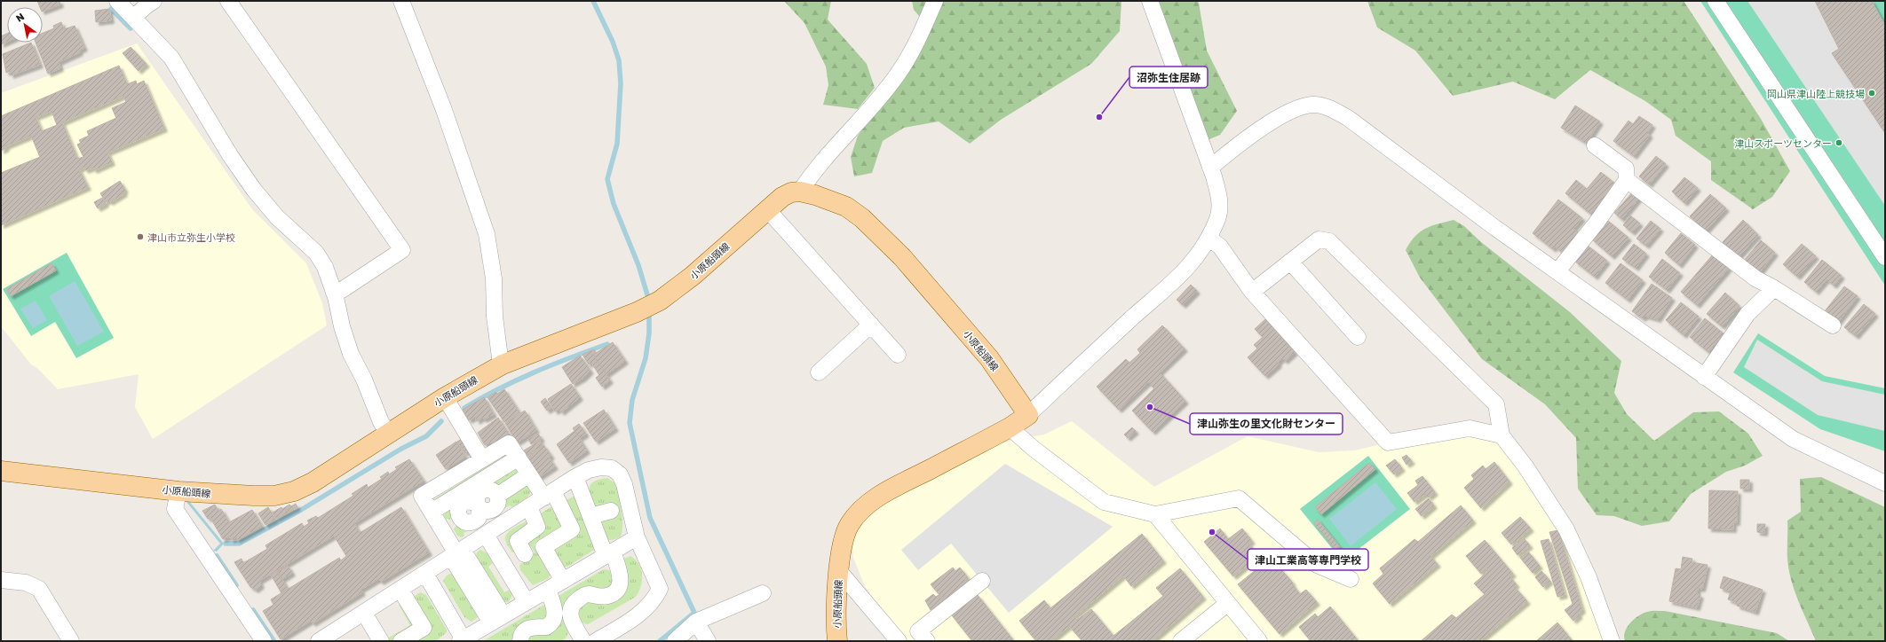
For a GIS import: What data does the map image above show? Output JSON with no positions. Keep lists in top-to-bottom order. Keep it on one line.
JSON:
{"streets":{"main road":["小原船頭線"]},"places":["岡山県津山陸上競技場","沼弥生住居跡","津山スポーツセンター","津山市立弥生小学校","津山弥生の里文化財センター","津山工業高等専門学校"],"north":"top left"}
